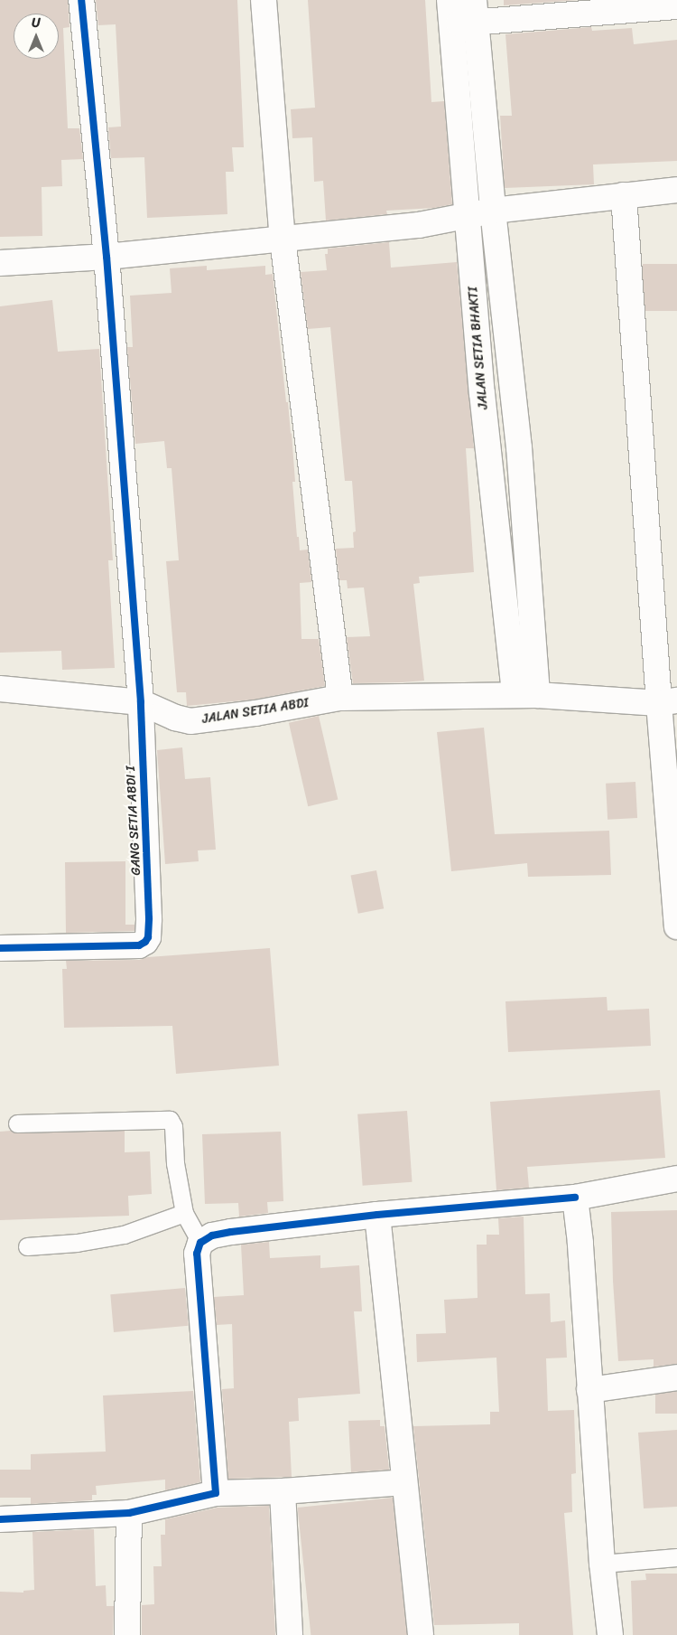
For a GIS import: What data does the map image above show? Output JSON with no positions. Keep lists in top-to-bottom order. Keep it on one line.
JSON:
{"streets":{"street":["JALAN SETIA BHAKTI","JALAN SETIA ABDI","GANG SETIA ABDI I"]},"crossings":[["JALAN SETIA BHAKTI","JALAN SETIA ABDI"],["JALAN SETIA ABDI","GANG SETIA ABDI I"]],"north":"top"}
